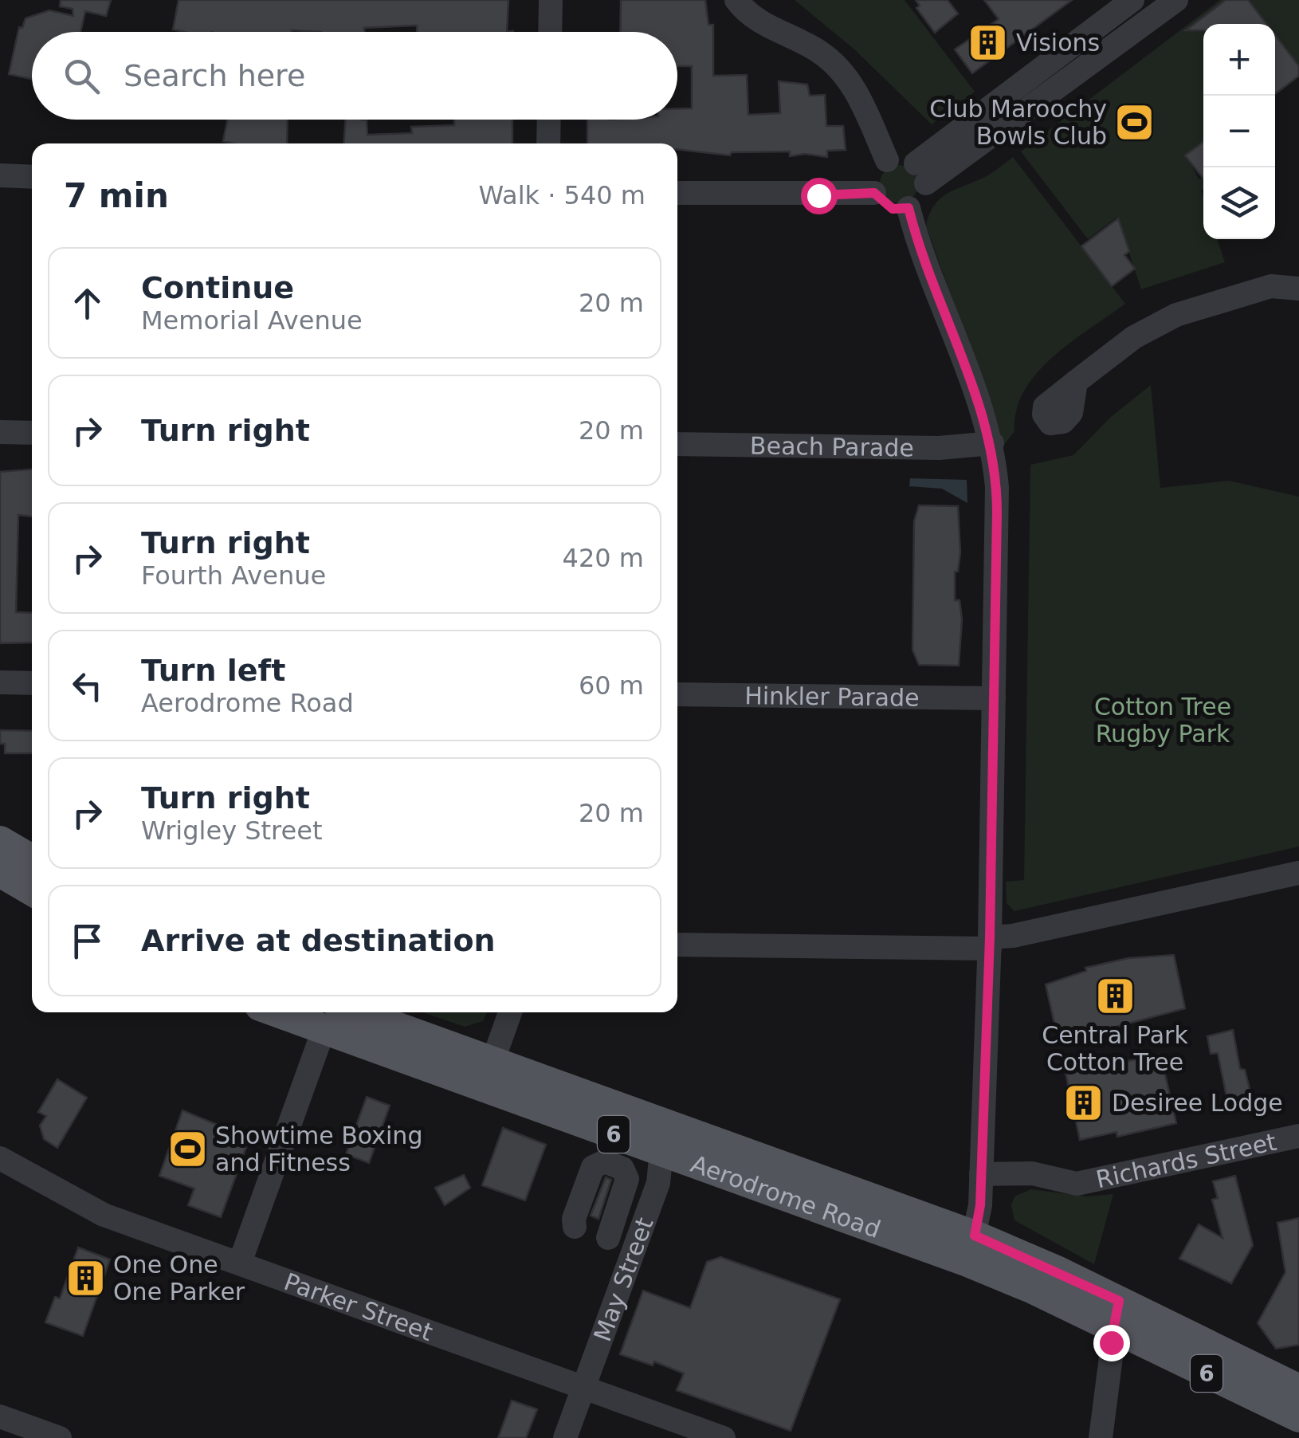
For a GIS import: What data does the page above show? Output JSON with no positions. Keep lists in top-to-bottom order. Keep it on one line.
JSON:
{"streets":{"main road":["6","Aerodrome Road"],"street":["Beach Parade","Hinkler Parade","Richards Street","May Street","Parker Street"]},"crossings":[["Aerodrome Road","May Street"],["May Street","Parker Street"]],"parks":["Cotton Tree Rugby Park"],"places":{"building":["Visions","Central Park Cotton Tree","Desiree Lodge","One One One Parker"],"sports":["Club Maroochy Bowls Club","Showtime Boxing and Fitness"]},"page":{"map_buttons":["+","−"],"search":"Search here","heading":["7 min","Walk · 540 m"],"list":[["Continue","Memorial Avenue","20 m"],["Turn right","20 m"],["Turn right","Fourth Avenue","420 m"],["Turn left","Aerodrome Road","60 m"],["Turn right","Wrigley Street","20 m"],"Arrive at destination"]}}
